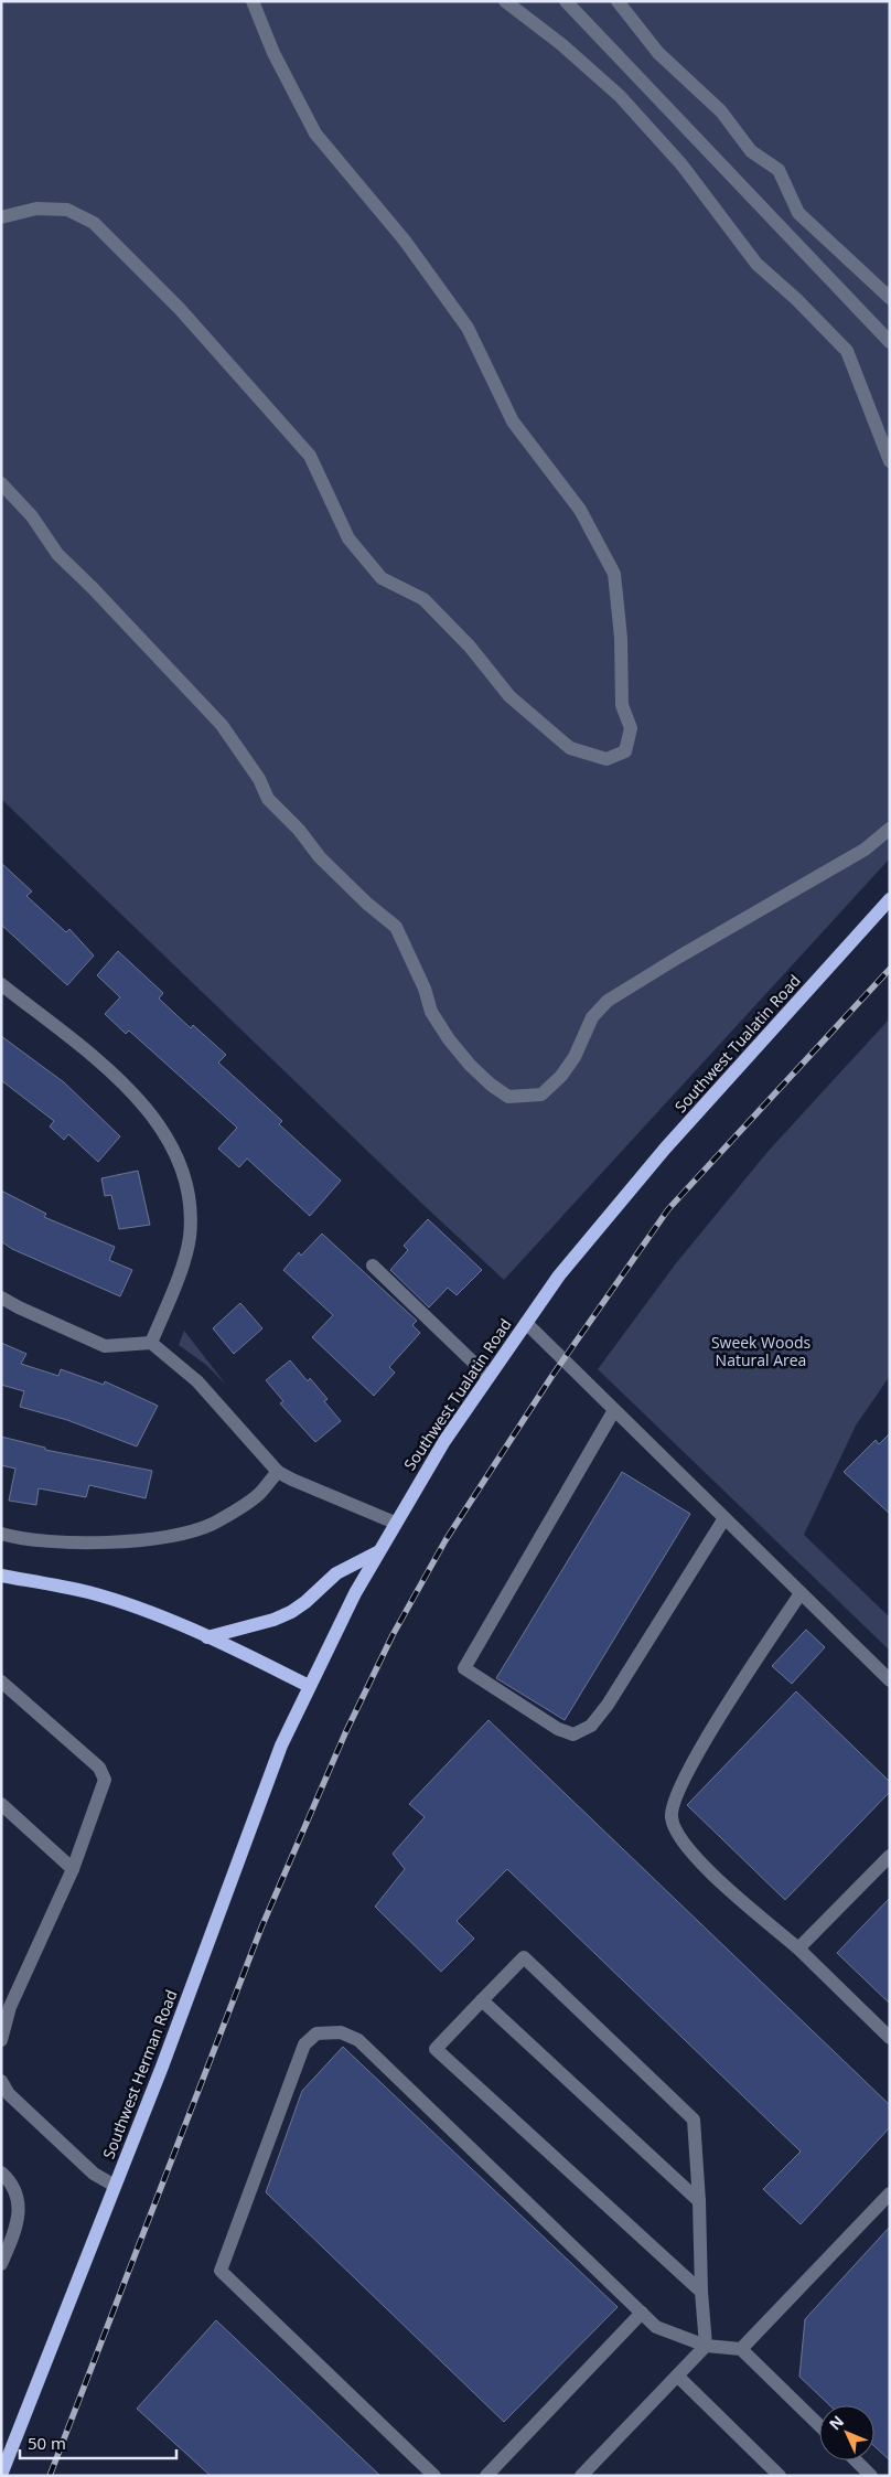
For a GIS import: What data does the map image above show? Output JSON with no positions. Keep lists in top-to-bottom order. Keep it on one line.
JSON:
{"streets":{"main road":["Southwest Tualatin Road","Southwest Herman Road"]},"crossings":[["Southwest Tualatin Road","Southwest Herman Road"]],"parks":["Sweek Woods Natural Area"],"scale_bar":"50 m","north":"top left"}
